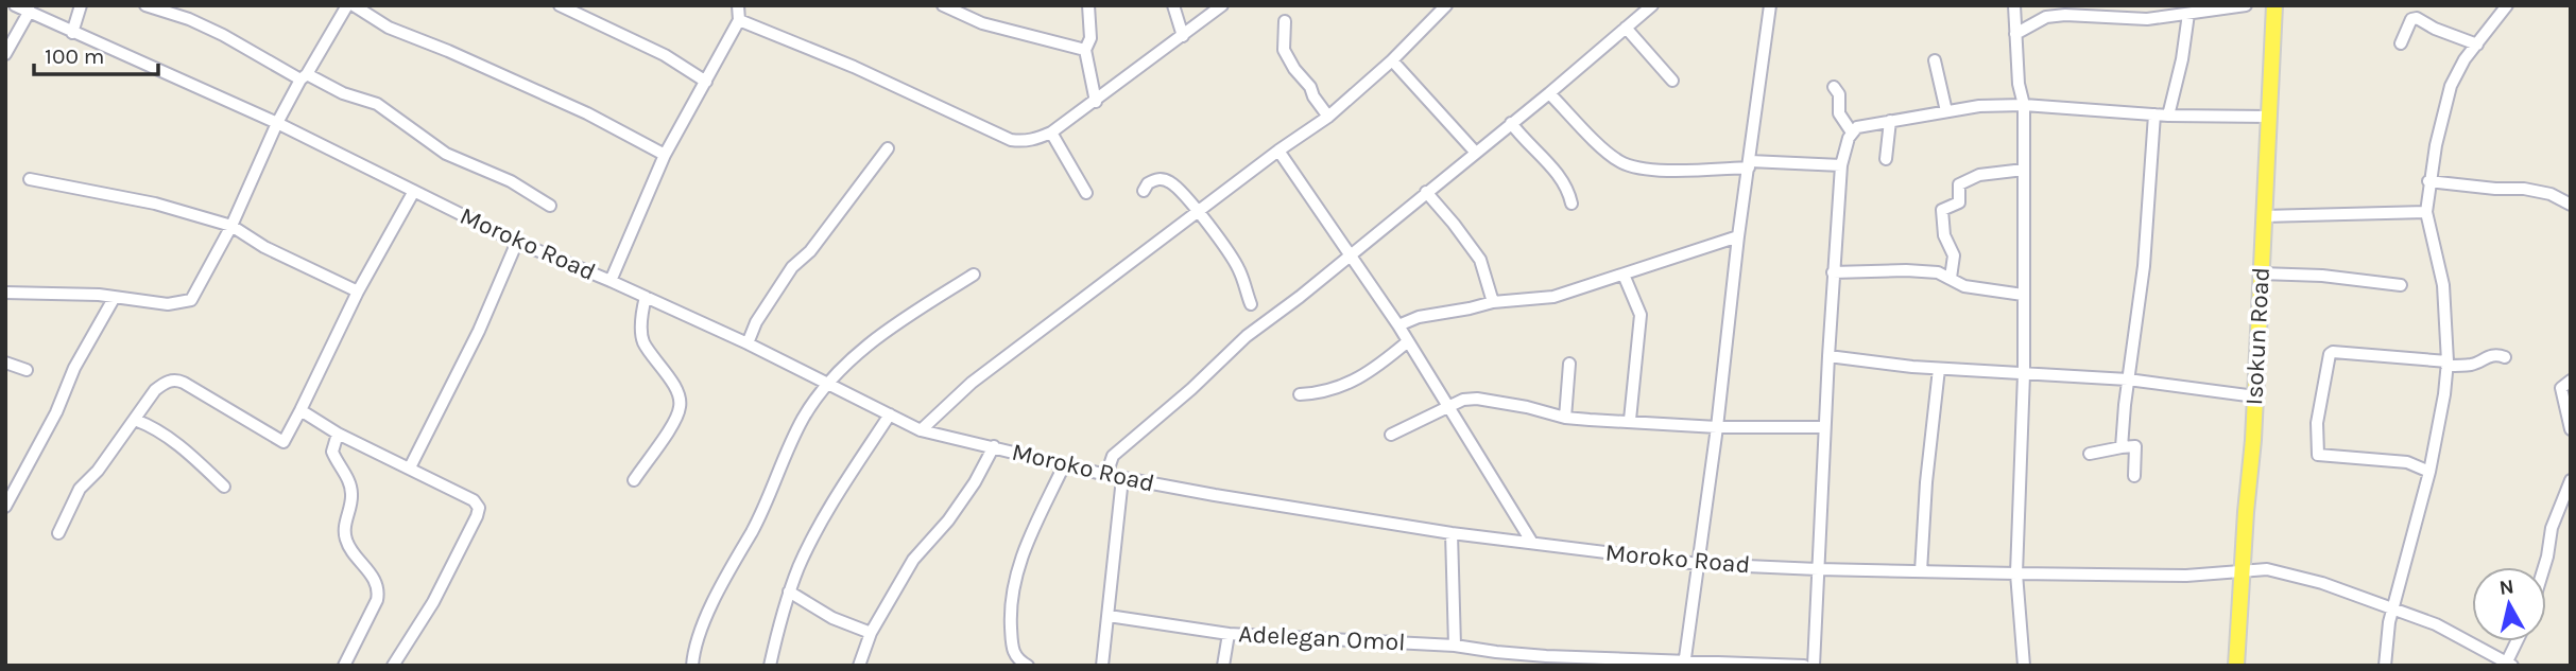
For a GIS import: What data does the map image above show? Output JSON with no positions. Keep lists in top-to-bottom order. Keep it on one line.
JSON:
{"streets":{"main road":["Isokun Road"],"street":["Moroko Road","Adelegan Omol"]},"crossings":[["Moroko Road","Isokun Road"]],"scale_bar":"100 m","north":"top"}
